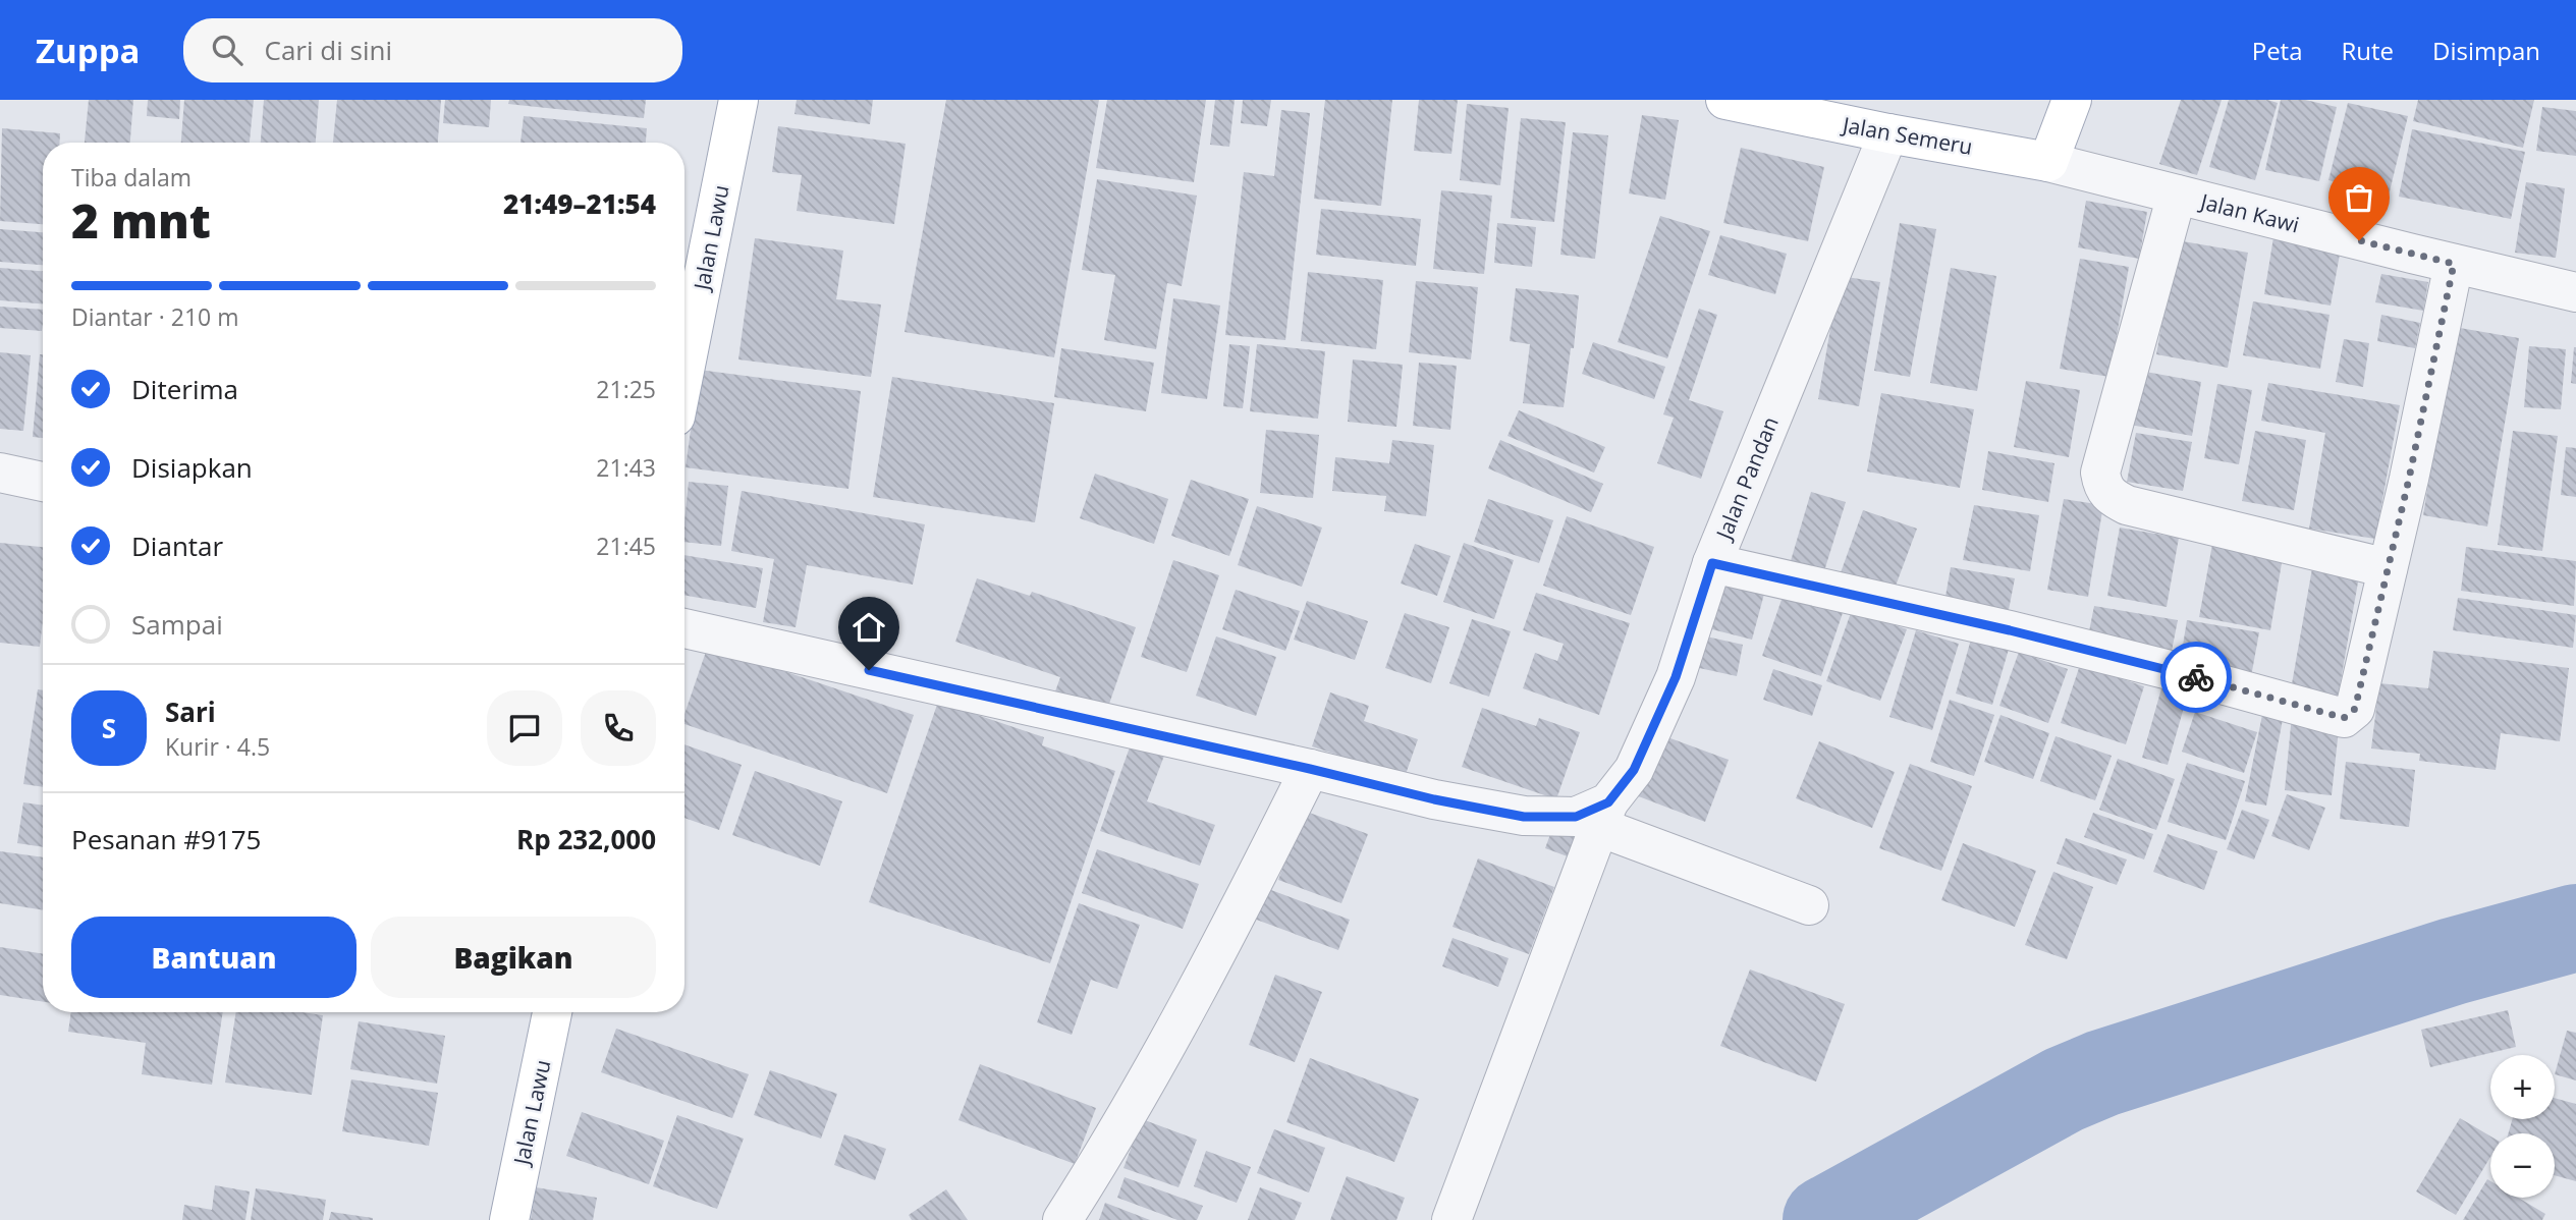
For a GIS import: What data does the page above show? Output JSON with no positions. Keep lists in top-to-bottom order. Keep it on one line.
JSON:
{"streets":{"main road":["Jalan Semeru","Jalan Lawu"],"street":["Jalan Kawi","Jalan Pandan"]},"crossings":[["Jalan Semeru","Jalan Kawi"],["Jalan Semeru","Jalan Pandan"]],"page":{"header":"Zuppa","search":"Cari di sini","nav":["Peta","Rute","Disimpan"],"heading":["2 mnt","Tiba dalam","21:49–21:54"],"panel":["Sari","Kurir · 4.5","Pesanan #9175","Rp 232,000"],"bar":"Diantar · 210 m","list":[["Diterima","21:25"],["Disiapkan","21:43"],["Diantar","21:45"],"Sampai"],"round":"S","buttons":["Bantuan","Bagikan"],"map_buttons":["+","−"]}}
